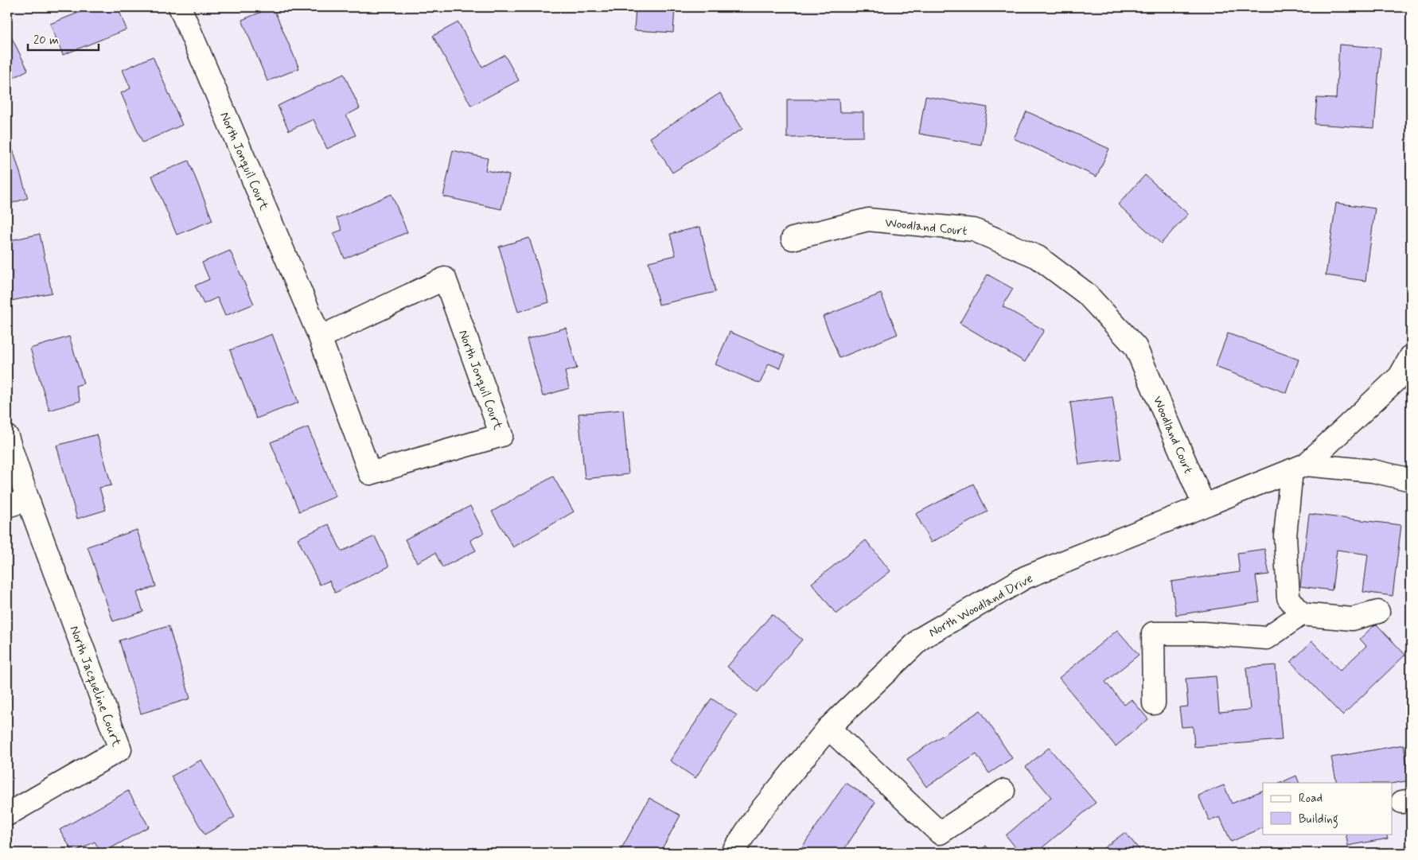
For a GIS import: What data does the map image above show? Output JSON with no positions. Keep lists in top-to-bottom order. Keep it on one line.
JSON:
{"streets":{"street":["North Jonquil Court","Woodland Court","North Woodland Drive","North Jacqueline Court"]},"crossings":[["Woodland Court","North Woodland Drive"]],"legend":["Road","Building"],"scale_bar":"20 m"}
